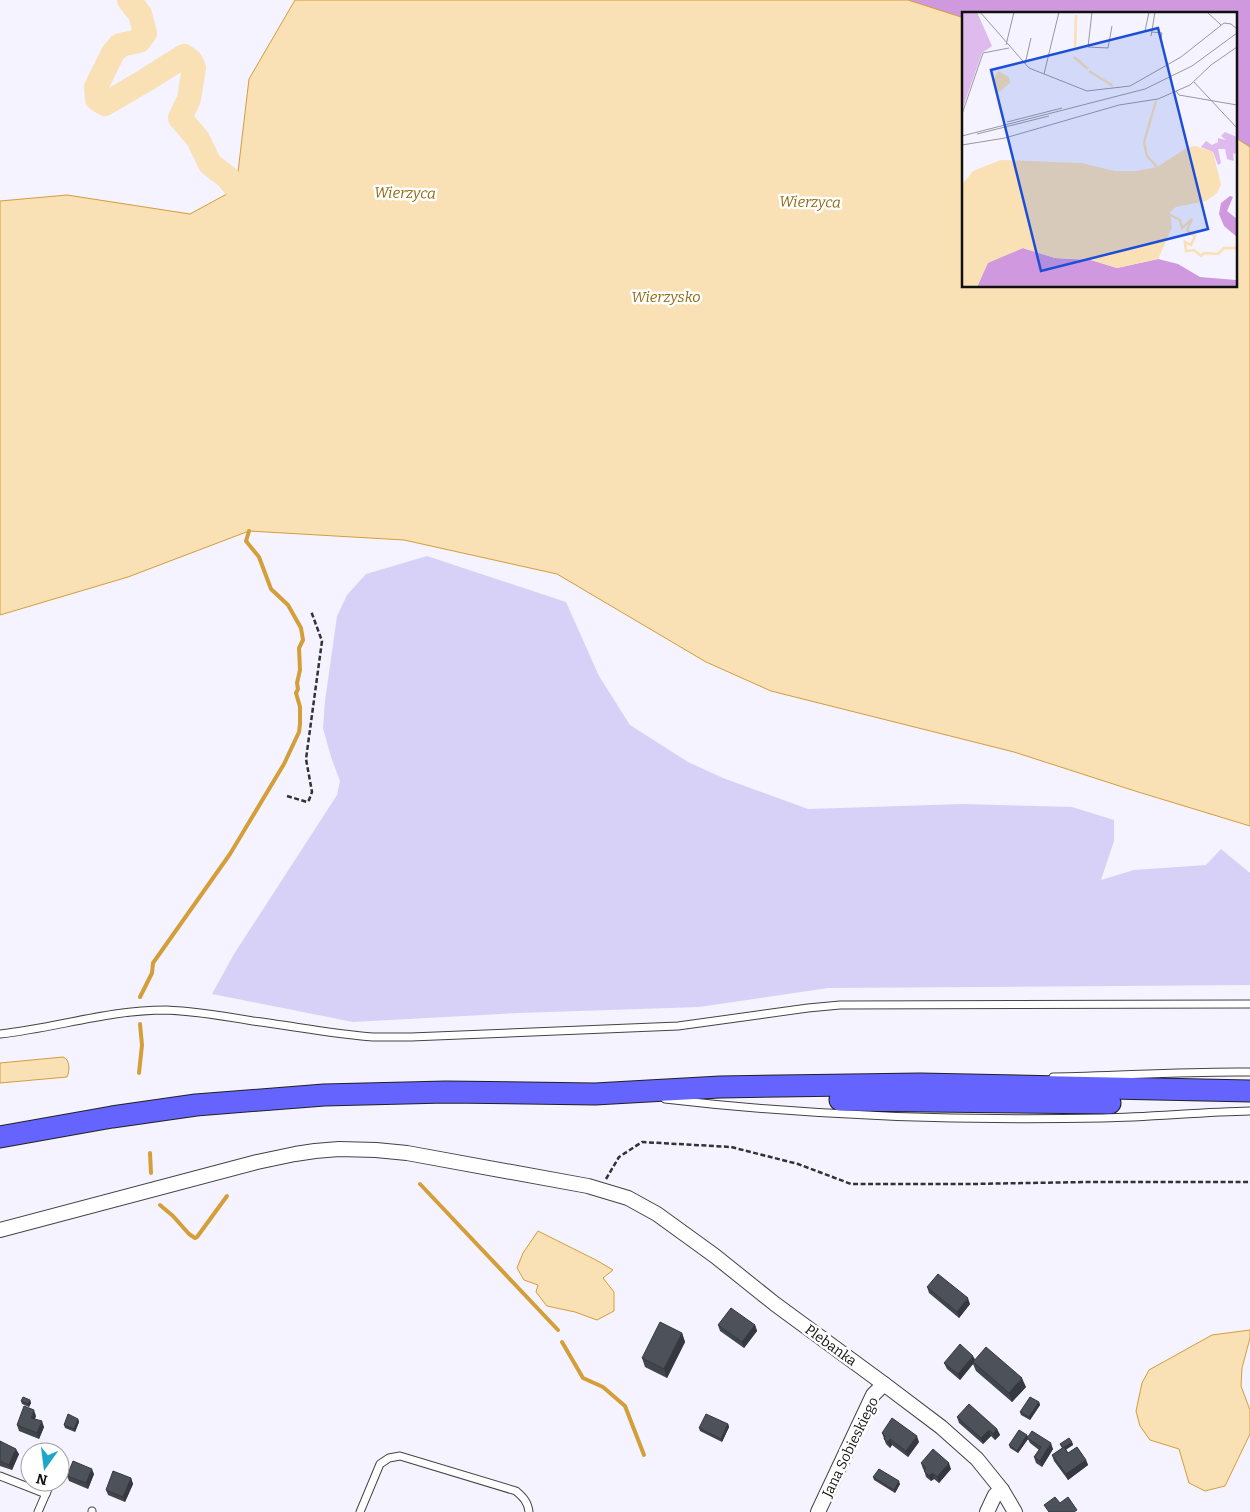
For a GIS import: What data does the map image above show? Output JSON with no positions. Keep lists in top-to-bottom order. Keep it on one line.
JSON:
{"streets":{"street":["Plebanka","Jana Sobieskiego"]},"crossings":[["Plebanka","Jana Sobieskiego"]],"water":["Wierzyca","Wierzysko"],"north":"bottom"}
